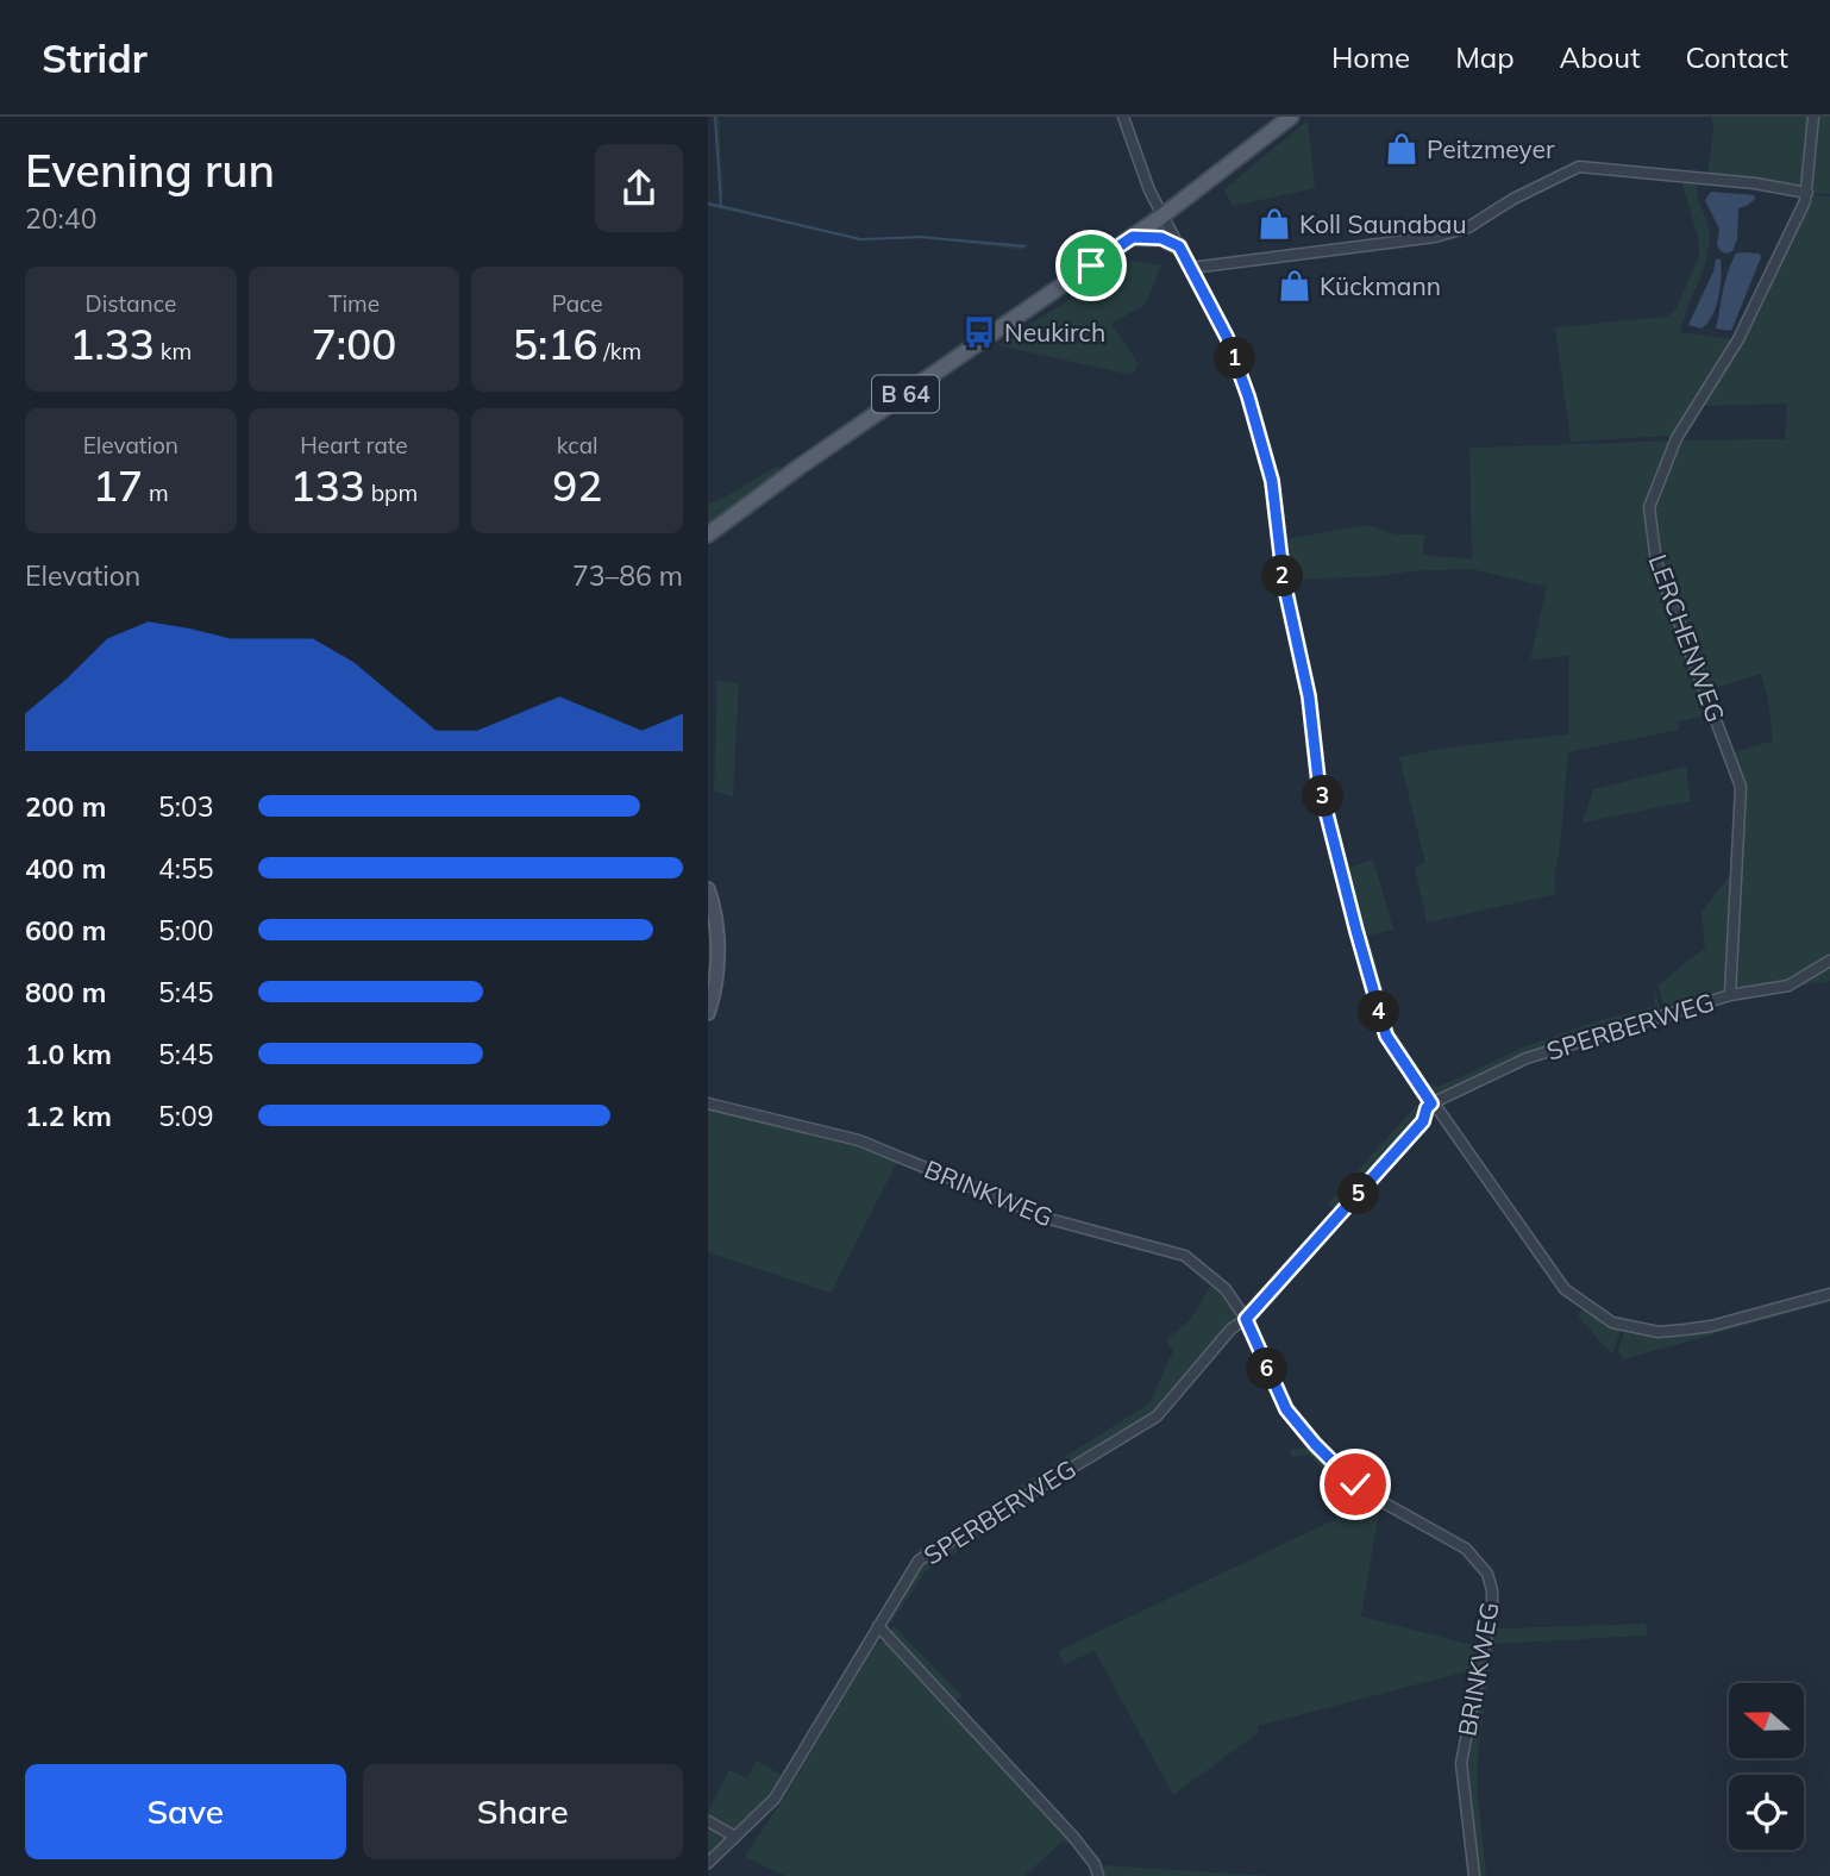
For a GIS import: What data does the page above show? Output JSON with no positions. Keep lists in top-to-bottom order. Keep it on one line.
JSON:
{"streets":{"main road":["B 64"],"street":["LERCHENWEG","SPERBERWEG","BRINKWEG"]},"crossings":[["LERCHENWEG","SPERBERWEG"],["SPERBERWEG","BRINKWEG"]],"places":{"shop":["Peitzmeyer","Koll Saunabau","Kückmann"],"bus stop":["Neukirch"]},"north":"left","page":{"header":"Stridr","nav":["Home","Map","About","Contact"],"heading":["Evening run","20:40"],"stats":[["Distance","1.33 km"],["Time","7:00"],["Pace","5:16 /km"],["Elevation","17 m"],["Heart rate","133 bpm"],["kcal","92"]],"pins":["1","2","3","4","5","6"],"chart":["Elevation","73–86 m"],"list":[{"name":"200 m","note":"5:03"},{"name":"400 m","note":"4:55"},{"name":"600 m","note":"5:00"},{"name":"800 m","note":"5:45"},{"name":"1.0 km","note":"5:45"},{"name":"1.2 km","note":"5:09"}],"buttons":["Save","Share"]}}
